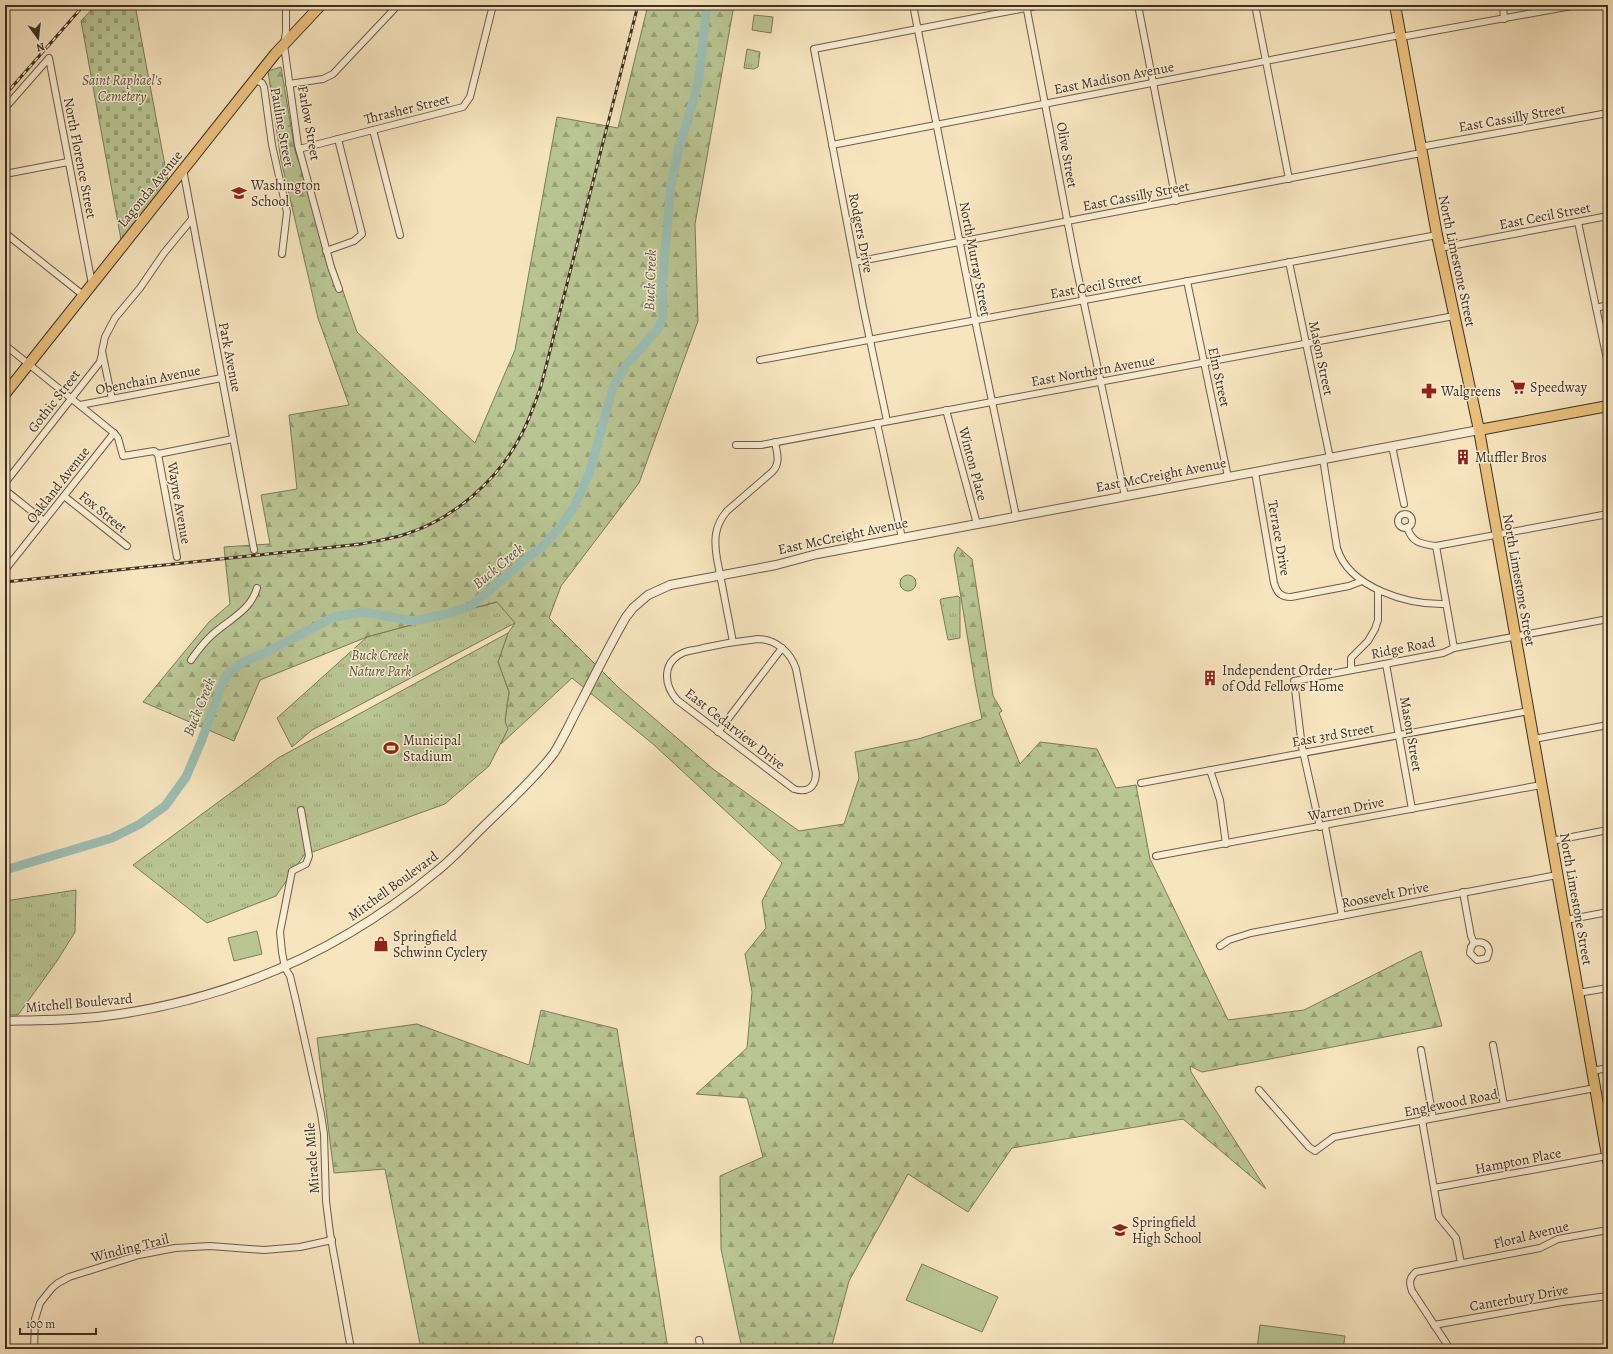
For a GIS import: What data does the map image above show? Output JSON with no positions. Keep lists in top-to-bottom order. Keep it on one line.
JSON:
{"streets":{"main road":["Lagonda Avenue","North Limestone Street","East McCreight Avenue"],"street":["East Madison Avenue","Thrasher Street","East Cassilly Street","Farlow Street","Pauline Street","Olive Street","North Florence Street","East Cecil Street","Rodgers Drive","North Murray Street","Park Avenue","Mason Street","East Northern Avenue","Elm Street","Obenchain Avenue","Gothic Street","Winton Place","Oakland Avenue","Wayne Avenue","Fox Street","Terrace Drive","Ridge Road","East Cedarview Drive","East 3rd Street","Warren Drive","Mitchell Boulevard","Roosevelt Drive","Englewood Road","Miracle Mile","Hampton Place","Floral Avenue","Winding Trail","Canterbury Drive"]},"crossings":[["East Madison Avenue","Olive Street"],["East Madison Avenue","Rodgers Drive"],["East Madison Avenue","North Murray Street"],["East Madison Avenue","North Limestone Street"],["Thrasher Street","Farlow Street"],["East Cassilly Street","Olive Street"],["East Cassilly Street","Rodgers Drive"],["East Cassilly Street","North Murray Street"],["East Cassilly Street","North Limestone Street"],["Farlow Street","Lagonda Avenue"],["Pauline Street","Lagonda Avenue"],["Olive Street","East Cecil Street"],["Olive Street","East Northern Avenue"],["Olive Street","East McCreight Avenue"],["North Florence Street","Lagonda Avenue"],["Lagonda Avenue","Park Avenue"],["East Cecil Street","Rodgers Drive"],["East Cecil Street","North Murray Street"],["East Cecil Street","North Limestone Street"],["East Cecil Street","Mason Street"],["East Cecil Street","Elm Street"],["Rodgers Drive","North Murray Street"],["Rodgers Drive","East Northern Avenue"],["North Murray Street","East Northern Avenue"],["North Murray Street","East McCreight Avenue"],["North Limestone Street","East Northern Avenue"],["North Limestone Street","East McCreight Avenue"],["North Limestone Street","Ridge Road"],["North Limestone Street","East 3rd Street"],["North Limestone Street","Warren Drive"],["North Limestone Street","Roosevelt Drive"],["North Limestone Street","Englewood Road"],["North Limestone Street","Hampton Place"],["Park Avenue","Obenchain Avenue"],["Park Avenue","Gothic Street"],["Mason Street","East Northern Avenue"],["Mason Street","East McCreight Avenue"],["Mason Street","Terrace Drive"],["Mason Street","Ridge Road"],["Mason Street","East 3rd Street"],["Mason Street","Warren Drive"],["East Northern Avenue","Elm Street"],["East Northern Avenue","Winton Place"],["Elm Street","East McCreight Avenue"],["Obenchain Avenue","Gothic Street"],["Winton Place","East McCreight Avenue"],["East McCreight Avenue","Terrace Drive"],["East McCreight Avenue","Mitchell Boulevard"],["Oakland Avenue","Fox Street"],["Ridge Road","East 3rd Street"],["Mitchell Boulevard","Miracle Mile"],["Miracle Mile","Winding Trail"],["Floral Avenue","Canterbury Drive"]],"water":["Buck Creek"],"parks":["Saint Raphael's Cemetery","Buck Creek Nature Park"],"places":{"school or university":["Washington School","Springfield High School"],"supermarket":["Speedway"],"pharmacy":["Walgreens"],"building":["Muffler Bros","Independent Order of Odd Fellows Home"],"sports":["Municipal Stadium"],"shop":["Springfield Schwinn Cyclery"]},"scale_bar":"100 m","north":"bottom"}
